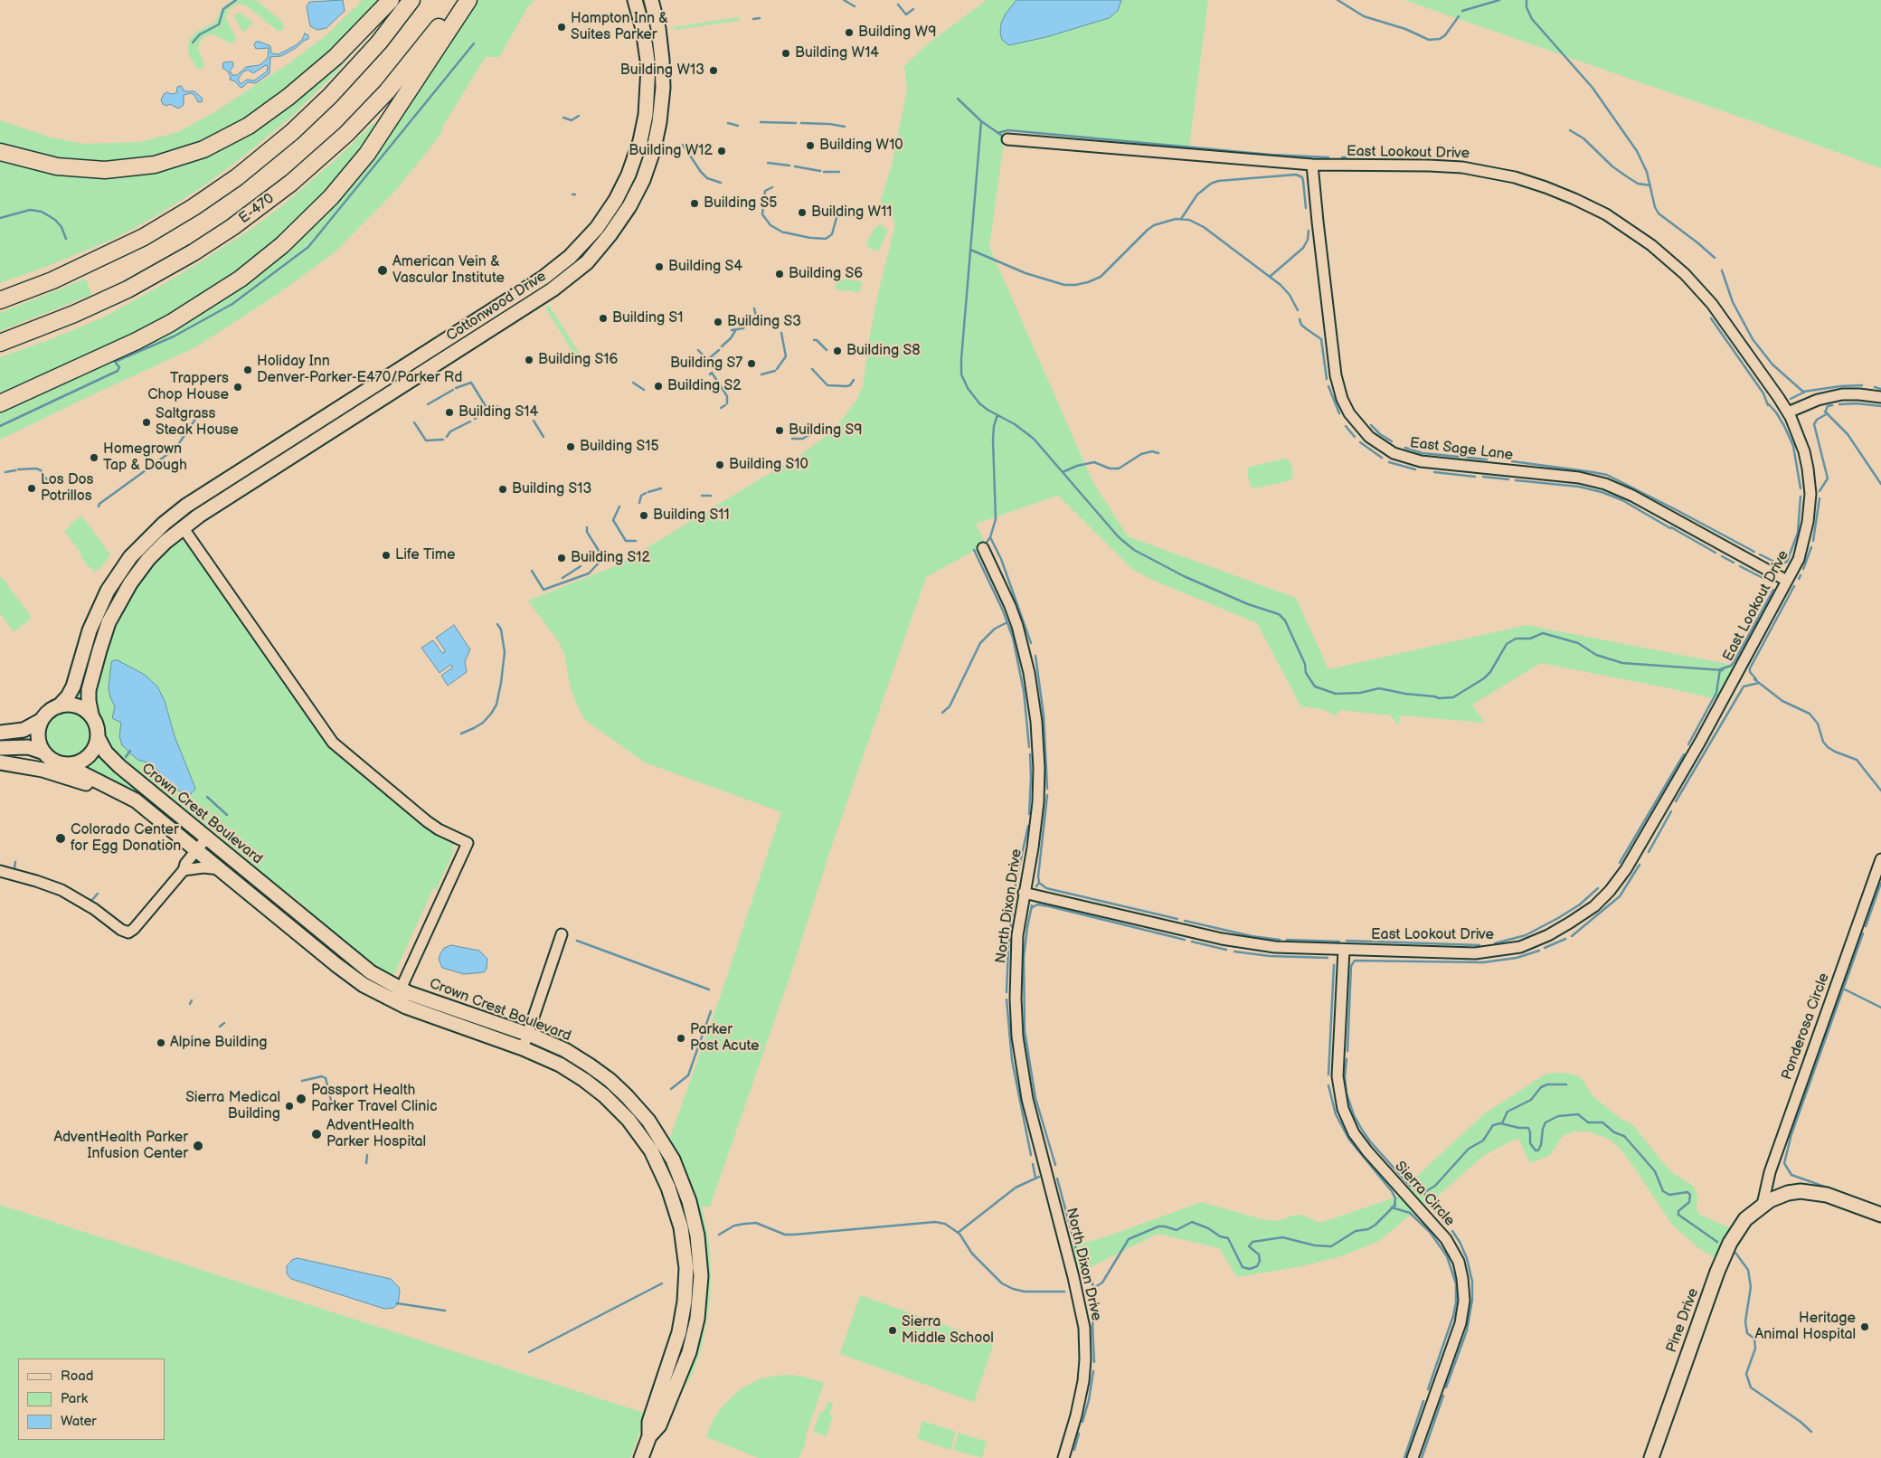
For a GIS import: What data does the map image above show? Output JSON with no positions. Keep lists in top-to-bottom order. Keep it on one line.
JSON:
{"streets":{"highway":["E-470"],"main road":["Cottonwood Drive","Crown Crest Boulevard","Pine Drive"],"street":["East Lookout Drive","East Sage Lane","North Dixon Drive","Ponderosa Circle","Sierra Circle"]},"crossings":[["East Lookout Drive","East Sage Lane"],["East Lookout Drive","North Dixon Drive"],["East Lookout Drive","Sierra Circle"],["Cottonwood Drive","Crown Crest Boulevard"],["Ponderosa Circle","Pine Drive"]],"places":["Hampton Inn & Suites Parker","Building W9","Building W14","Building W13","Building W10","Building W12","Building S5","Building W11","Building S4","American Vein & Vascular Institute","Building S6","Building S1","Building S3","Building S8","Building S16","Building S7","Holiday Inn Denver-Parker-E470/Parker Rd","Building S2","Trappers Chop House","Building S14","Saltgrass Steak House","Building S9","Building S15","Homegrown Tap & Dough","Building S10","Los Dos Potrillos","Building S13","Building S11","Life Time","Building S12","Colorado Center for Egg Donation","Parker Post Acute","Alpine Building","Passport Health Parker Travel Clinic","Sierra Medical Building","AdventHealth Parker Hospital","AdventHealth Parker Infusion Center","Heritage Animal Hospital","Sierra Middle School"],"legend":["Road","Park","Water"]}
